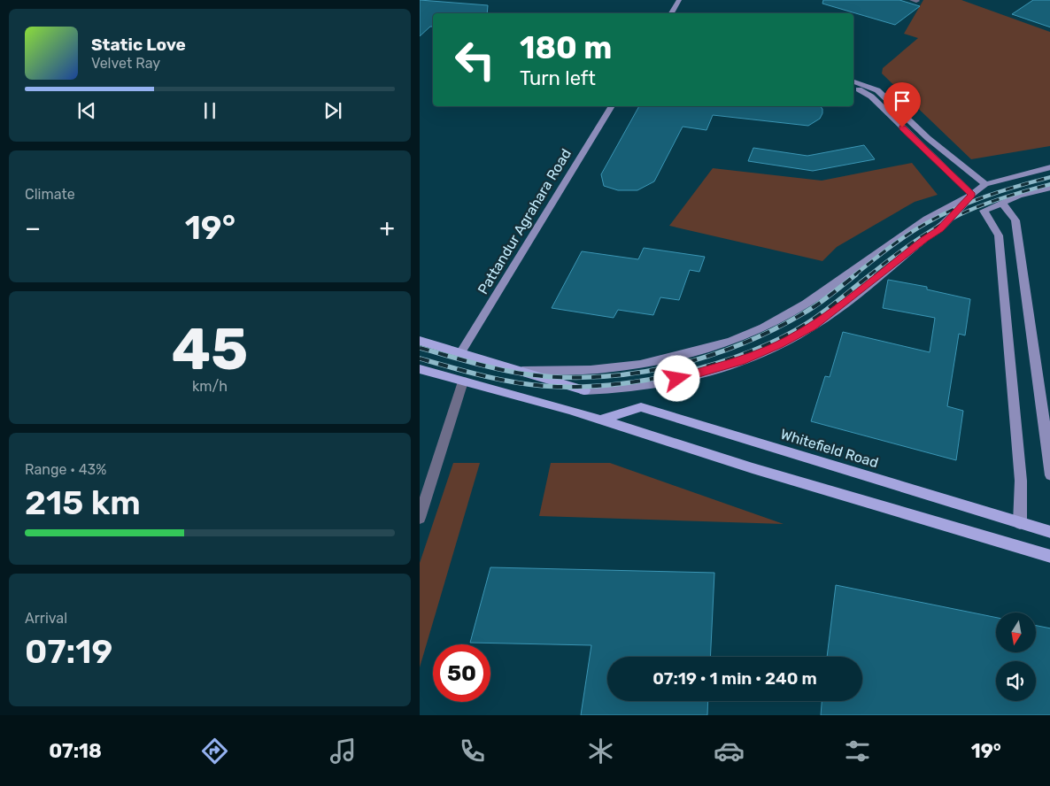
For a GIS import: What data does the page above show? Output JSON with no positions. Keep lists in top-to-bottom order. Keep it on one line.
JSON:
{"streets":{"main road":["Pattandur Agrahara Road","Whitefield Road"]},"north":"bottom","page":{"turn":["180 m","Turn left"],"song":["Static Love","Velvet Ray"],"tile":["Climate",["45","km/h"],["Range · 43%","215 km"],["Arrival","07:19"]],"heat":["−","19°","+"],"limit":"50","trip":"07:19 · 1 min · 240 m","tabs":["07:18","19°"]}}
